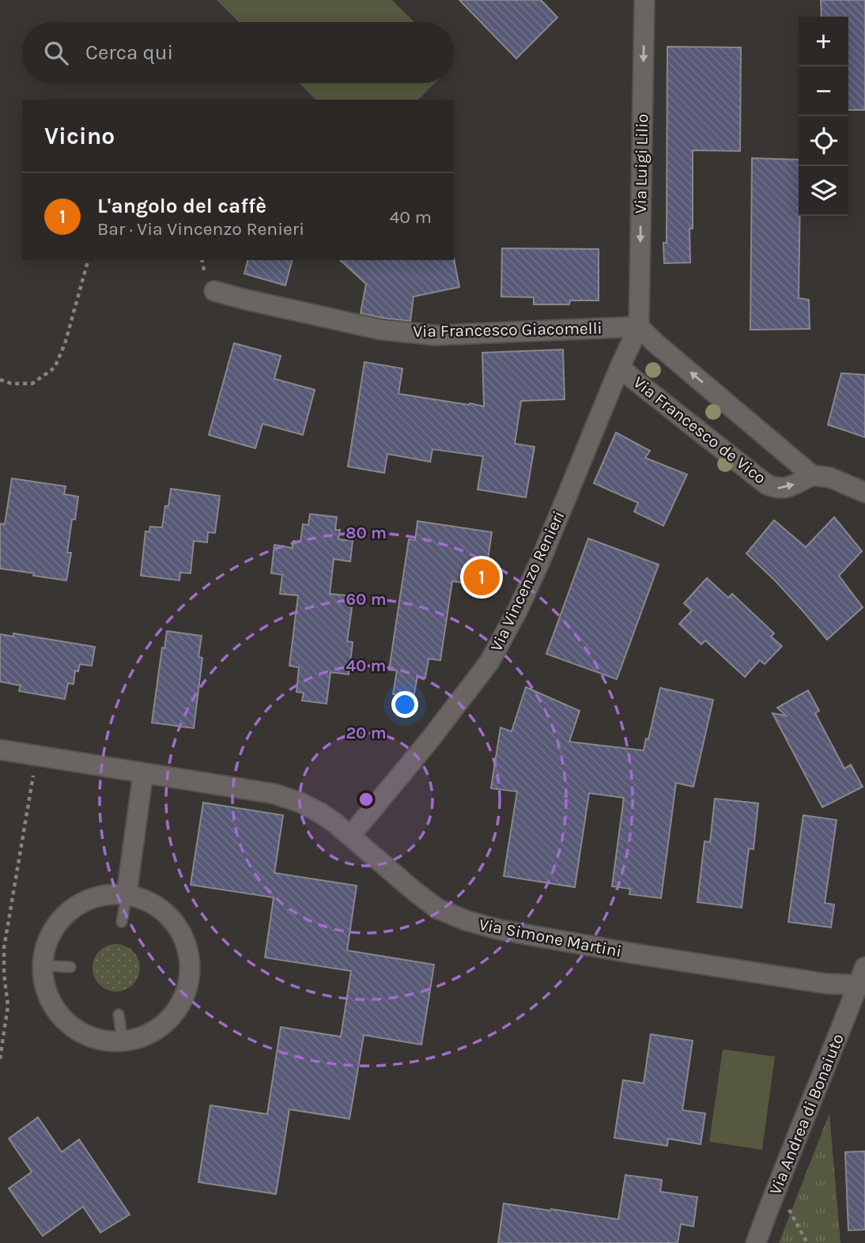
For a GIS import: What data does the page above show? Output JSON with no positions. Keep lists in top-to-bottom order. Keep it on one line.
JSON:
{"streets":{"street":["Via Luigi Lilio","Via Francesco Giacomelli","Via Francesco de Vico","Via Vincenzo Renieri","Via Simone Martini","Via Andrea di Bonaiuto"]},"crossings":[["Via Luigi Lilio","Via Francesco Giacomelli"],["Via Luigi Lilio","Via Vincenzo Renieri"],["Via Francesco Giacomelli","Via Vincenzo Renieri"],["Via Francesco de Vico","Via Vincenzo Renieri"],["Via Vincenzo Renieri","Via Simone Martini"],["Via Simone Martini","Via Andrea di Bonaiuto"]],"one_way":["Via Luigi Lilio"],"page":{"map_buttons":["+","−"],"search":"Cerca qui","heading":"Vicino","list":[{"mark":"1","name":"L'angolo del caffè","note":"Bar · Via Vincenzo Renieri","value":"40 m"}],"pins":"1"},"rings":["80 m","60 m","40 m","20 m"]}
